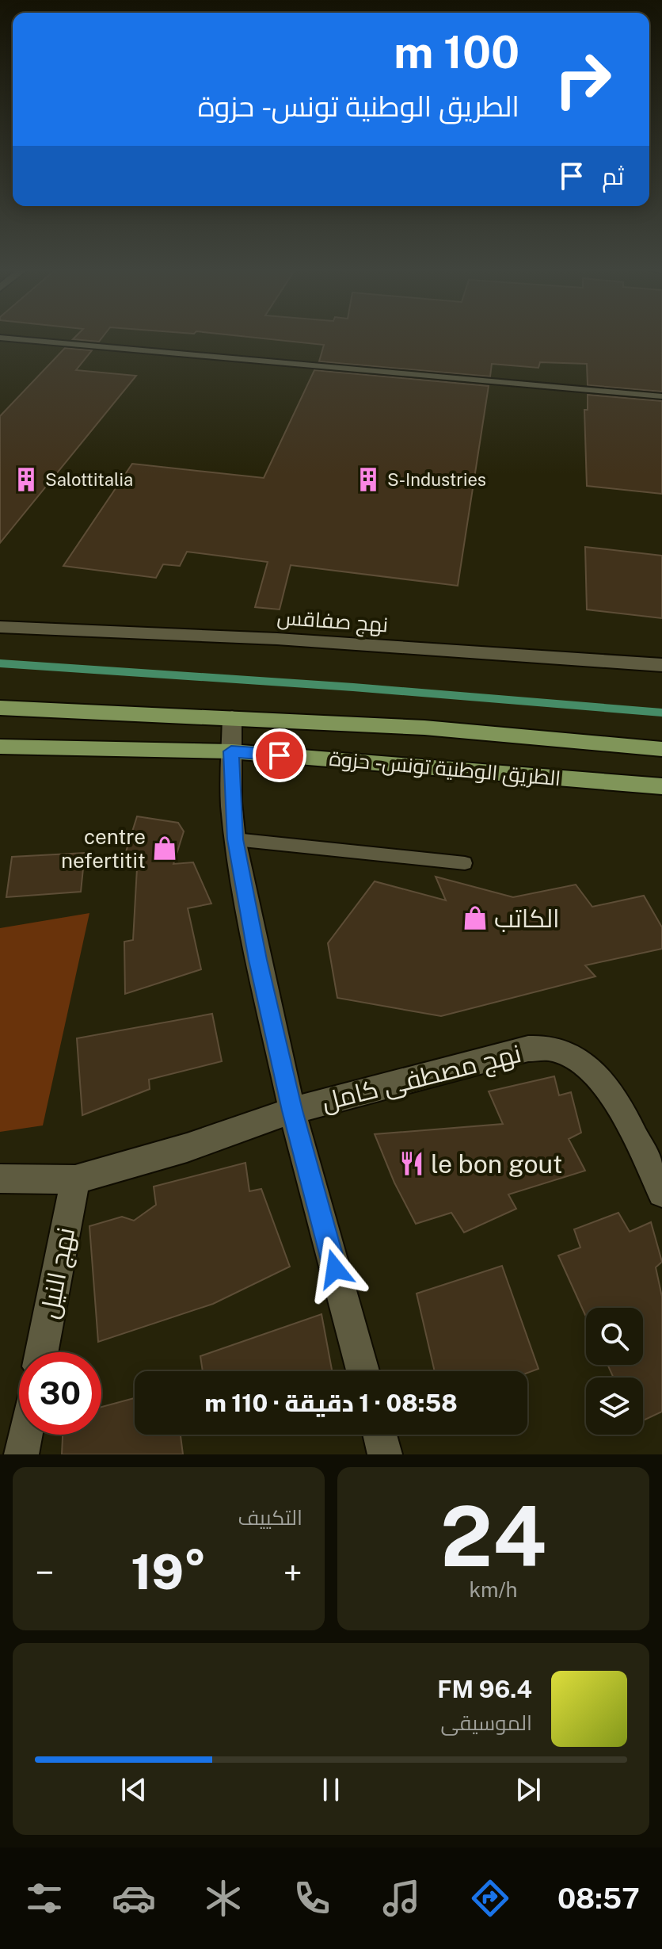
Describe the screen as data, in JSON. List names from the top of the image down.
{
  "streets": {
    "main road": ["الطريق الوطنية تونس - حزوة"],
    "street": ["نهج صفاقس", "نهج مصطفى كامل", "نهج النيل"]
  },
  "crossings": [
    ["نهج مصطفى كامل", "نهج النيل"]
  ],
  "places": {
    "building": ["Salottitalia", "S-Industries"],
    "shop": ["centre nefertitit", "الكاتب"],
    "restaurant": ["le bon gout"]
  },
  "page": {
    "turn": ["100 m", "الطريق الوطنية تونس - حزوة"],
    "then": "ثم",
    "limit": "30",
    "trip": "08:58 · 1 دقيقة · 110 m",
    "tile": [
      ["24", "km/h"],
      "التكييف"
    ],
    "heat": ["−", "19°", "+"],
    "song": ["96.4 FM", "الموسيقى"],
    "tabs": "08:57"
  }
}
